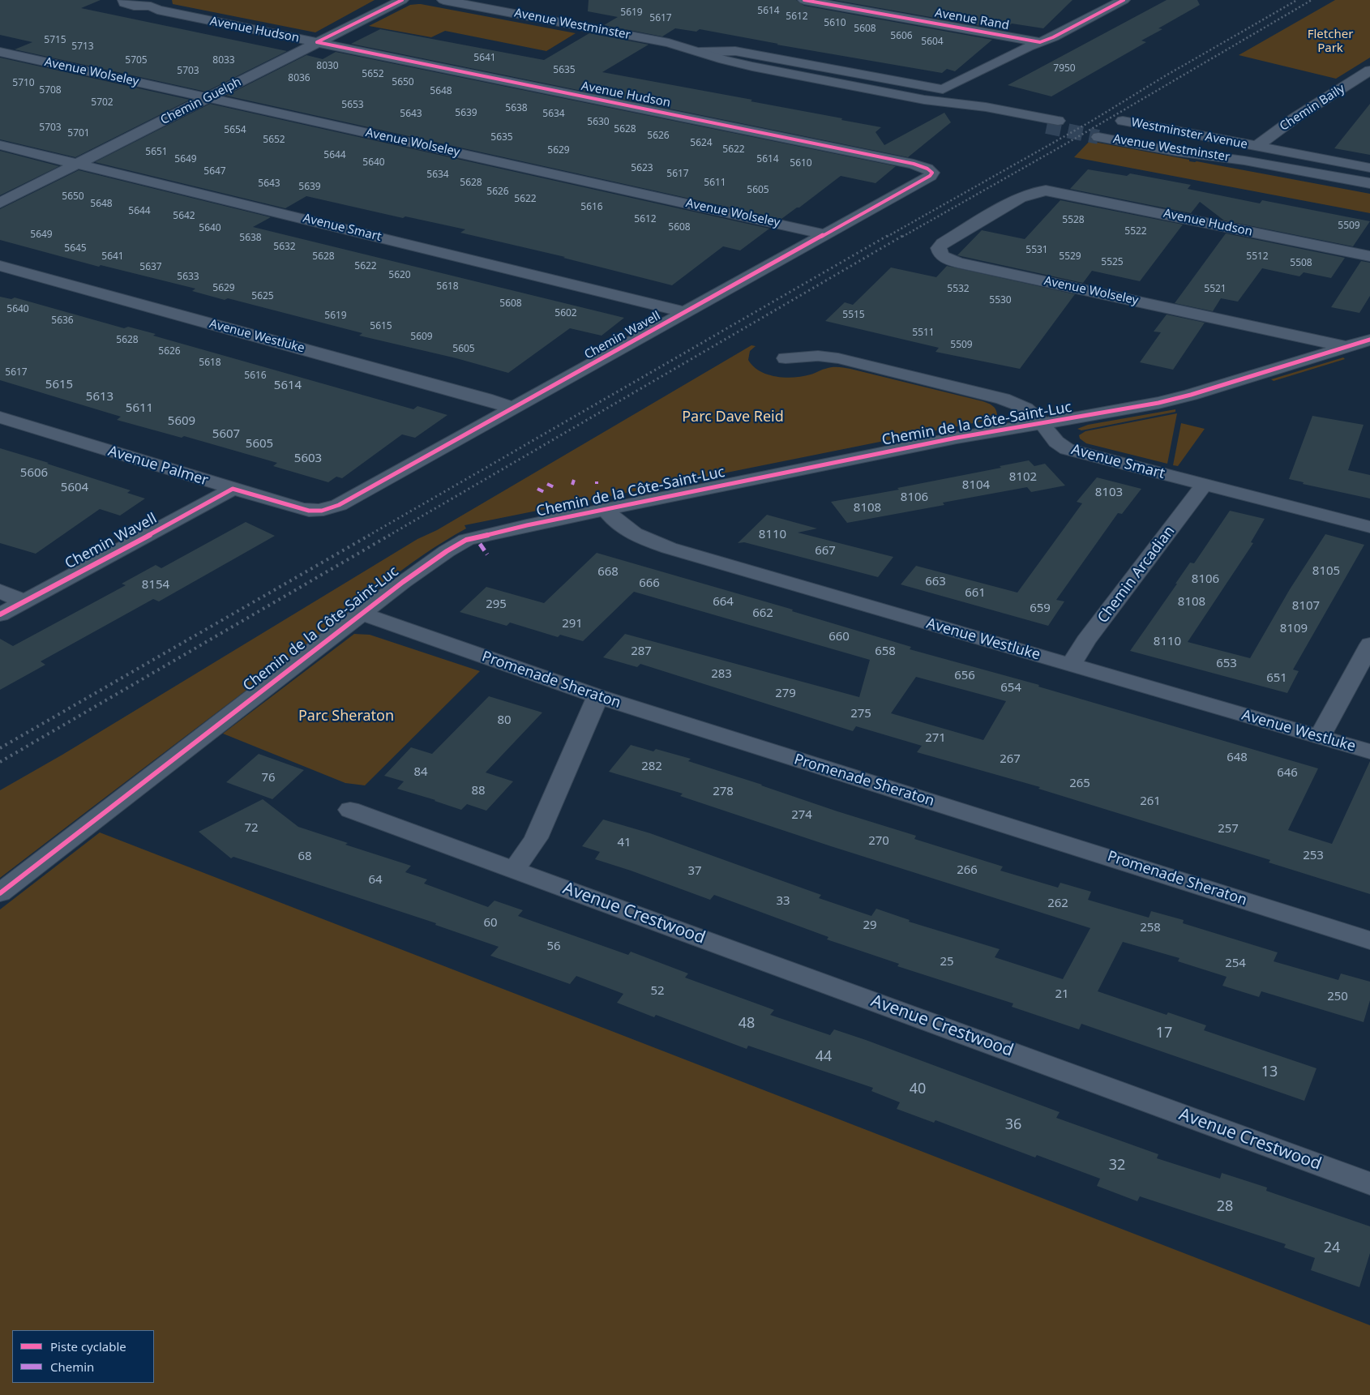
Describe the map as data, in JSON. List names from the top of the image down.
{
  "streets": {
    "street": [
      "Avenue Rand",
      "Avenue Westminster",
      "Avenue Hudson",
      "Avenue Wolseley",
      "Chemin Guelph",
      "Chemin Baily",
      "Westminster Avenue",
      "Avenue Smart",
      "Chemin Wavell",
      "Avenue Westluke",
      "Chemin de la Côte-Saint-Luc",
      "Avenue Palmer",
      "Chemin Arcadian",
      "Promenade Sheraton",
      "Avenue Crestwood"
    ]
  },
  "crossings": [
    ["Avenue Rand", "Avenue Westminster"],
    ["Avenue Hudson", "Avenue Wolseley"],
    ["Avenue Hudson", "Chemin Guelph"],
    ["Avenue Hudson", "Chemin Wavell"],
    ["Avenue Wolseley", "Chemin Guelph"],
    ["Avenue Wolseley", "Chemin Wavell"],
    ["Avenue Wolseley", "Chemin de la Côte-Saint-Luc"],
    ["Chemin Guelph", "Avenue Smart"],
    ["Chemin Baily", "Westminster Avenue"],
    ["Avenue Smart", "Chemin Wavell"],
    ["Avenue Smart", "Chemin de la Côte-Saint-Luc"],
    ["Avenue Smart", "Chemin Arcadian"],
    ["Chemin Wavell", "Avenue Westluke"],
    ["Chemin Wavell", "Avenue Palmer"],
    ["Avenue Westluke", "Chemin de la Côte-Saint-Luc"],
    ["Avenue Westluke", "Chemin Arcadian"],
    ["Chemin de la Côte-Saint-Luc", "Promenade Sheraton"]
  ],
  "parks": ["Fletcher Park", "Parc Dave Reid", "Parc Sheraton"],
  "house_numbers": [
    "5614",
    "5619",
    "5612",
    "5617",
    "5610",
    "5608",
    "5606",
    "5715",
    "5604",
    "5713",
    "5641",
    "5705",
    "8033",
    "8030",
    "7950",
    "5635",
    "5703",
    "5652",
    "8036",
    "5650",
    "5710",
    "5708",
    "5648",
    "5702",
    "5653",
    "5638",
    "5639",
    "5643",
    "5634",
    "5630",
    "5703",
    "5628",
    "5654",
    "5701",
    "5626",
    "5635",
    "5652",
    "5624",
    "5622",
    "5629",
    "5651",
    "5644",
    "5649",
    "5614",
    "5640",
    "5610",
    "5623",
    "5647",
    "5617",
    "5634",
    "5628",
    "5611",
    "5643",
    "5639",
    "5605",
    "5626",
    "5650",
    "5622",
    "5648",
    "5616",
    "5644",
    "5642",
    "5612",
    "5528",
    "5509",
    "5608",
    "5640",
    "5522",
    "5649",
    "5638",
    "5632",
    "5645",
    "5531",
    "5641",
    "5628",
    "5529",
    "5512",
    "5525",
    "5508",
    "5622",
    "5637",
    "5620",
    "5633",
    "5618",
    "5629",
    "5532",
    "5521",
    "5625",
    "5530",
    "5608",
    "5640",
    "5602",
    "5515",
    "5619",
    "5636",
    "5615",
    "5511",
    "5609",
    "5628",
    "5509",
    "5605",
    "5626",
    "5618",
    "5617",
    "5616",
    "5615",
    "5614",
    "5613",
    "5611",
    "5609",
    "5607",
    "5605",
    "5603",
    "5606",
    "8102",
    "8104",
    "5604",
    "8103",
    "8106",
    "8108",
    "8110",
    "667",
    "8105",
    "668",
    "8106",
    "663",
    "666",
    "8154",
    "661",
    "664",
    "8108",
    "295",
    "8107",
    "659",
    "662",
    "291",
    "8109",
    "660",
    "8110",
    "287",
    "658",
    "653",
    "283",
    "656",
    "651",
    "654",
    "279",
    "275",
    "80",
    "271",
    "648",
    "267",
    "282",
    "84",
    "646",
    "76",
    "265",
    "88",
    "278",
    "261",
    "274",
    "72",
    "257",
    "270",
    "41",
    "253",
    "68",
    "266",
    "37",
    "64",
    "33",
    "262",
    "60",
    "29",
    "258",
    "56",
    "25",
    "254",
    "52",
    "21",
    "250",
    "48",
    "17",
    "44",
    "13",
    "40",
    "36",
    "32",
    "28",
    "24"
  ],
  "legend": ["Piste cyclable", "Chemin"]
}
